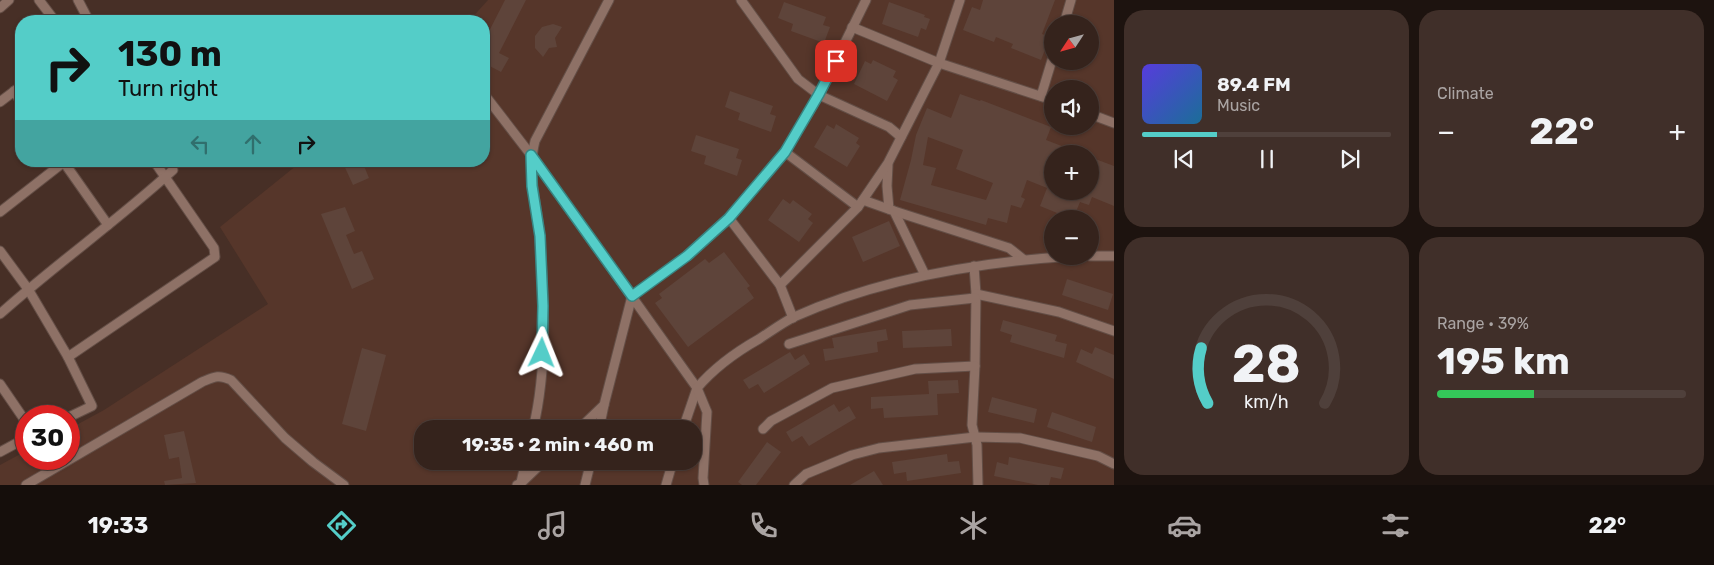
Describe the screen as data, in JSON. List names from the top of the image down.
{
  "north": "bottom left",
  "page": {
    "tile": [
      "Climate",
      ["Range · 39%", "195 km"]
    ],
    "map_buttons": ["+", "−"],
    "turn": ["130 m", "Turn right"],
    "song": ["89.4 FM", "Music"],
    "heat": ["−", "22°", "+"],
    "limit": "30",
    "trip": "19:35 · 2 min · 460 m",
    "tabs": ["19:33", "22°"],
    "gauge": ["28", "km/h"]
  }
}
